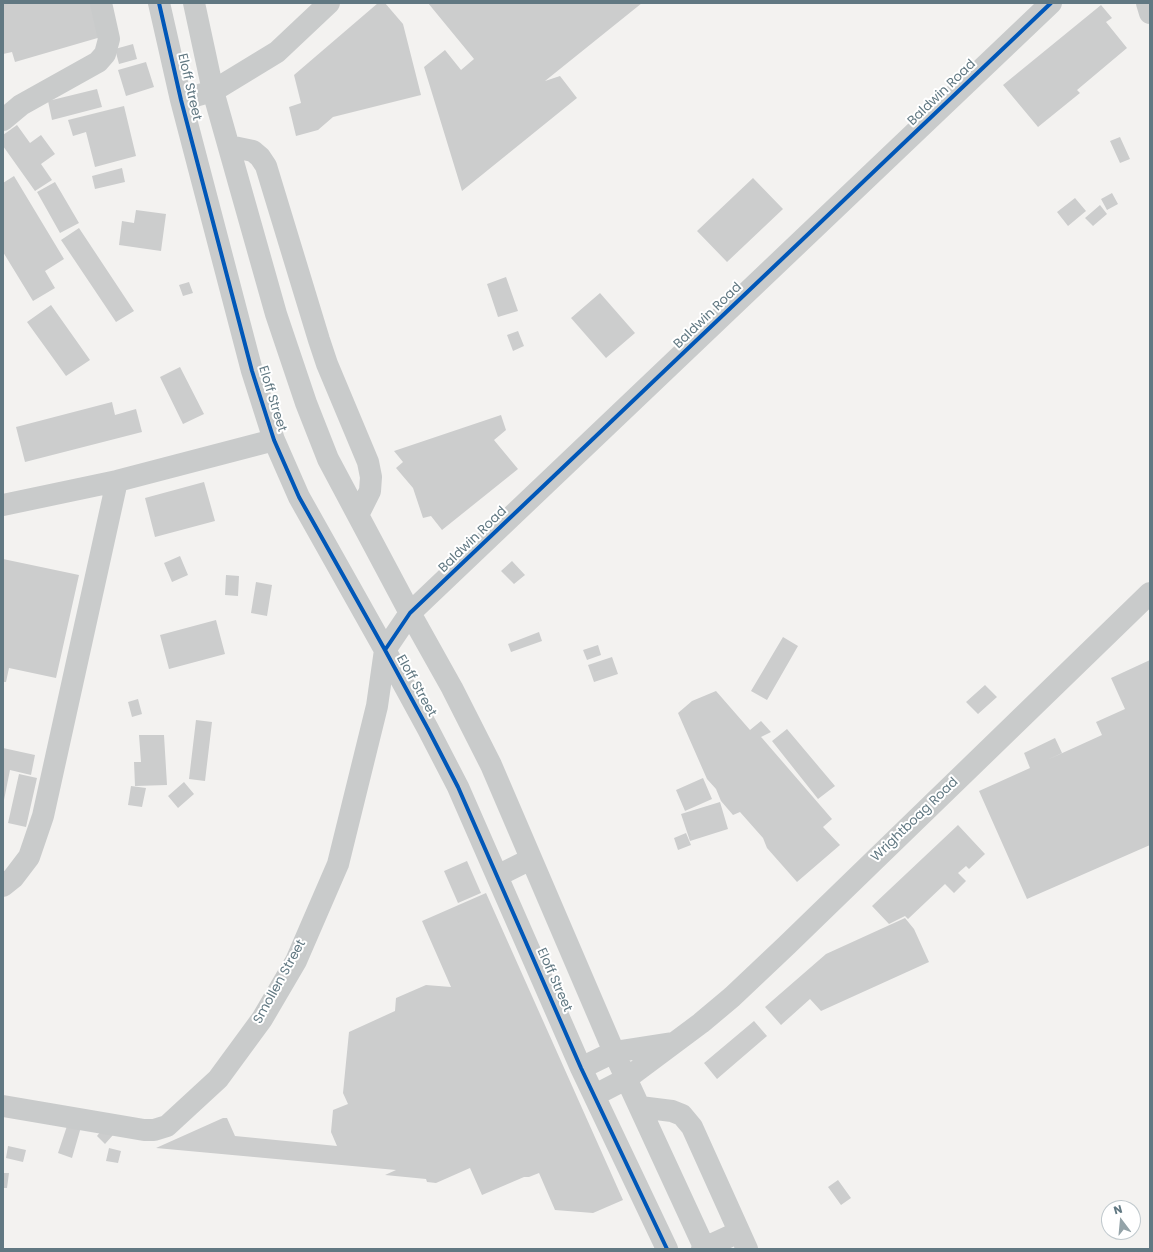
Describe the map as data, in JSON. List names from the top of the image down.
{
  "streets": {
    "street": [
      "Eloff Street",
      "Baldwin Road",
      "Wrightboag Road",
      "Smollen Street"
    ]
  },
  "crossings": [
    ["Eloff Street", "Baldwin Road"],
    ["Eloff Street", "Wrightboag Road"],
    ["Eloff Street", "Smollen Street"],
    ["Baldwin Road", "Smollen Street"]
  ],
  "north": "top"
}
